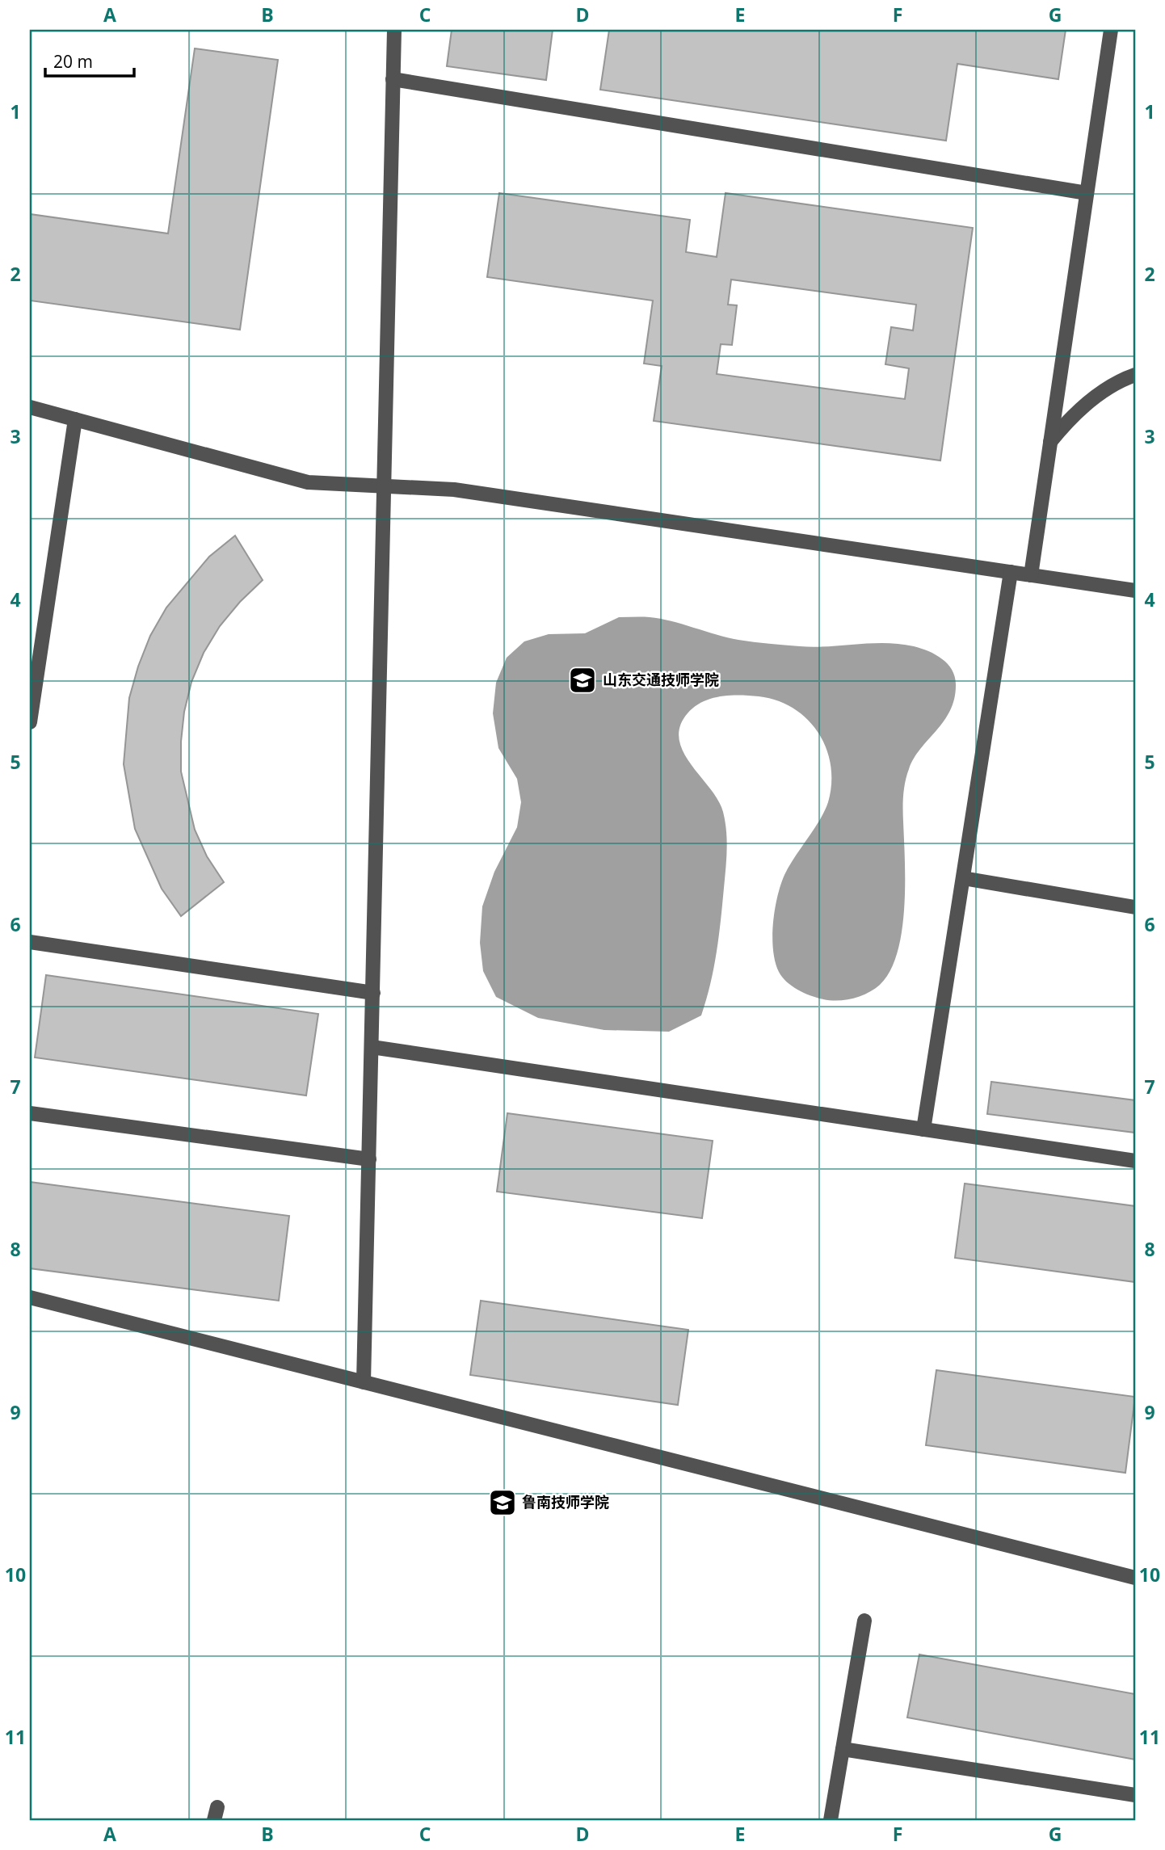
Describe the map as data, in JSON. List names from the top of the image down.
{
  "places": {
    "school or university": ["山东交通技师学院", "鲁南技师学院"]
  },
  "scale_bar": "20 m",
  "grid": {
    "columns": [
      "A",
      "B",
      "C",
      "D",
      "E",
      "F",
      "G"
    ],
    "rows": [
      "1",
      "2",
      "3",
      "4",
      "5",
      "6",
      "7",
      "8",
      "9",
      "10",
      "11"
    ]
  }
}
